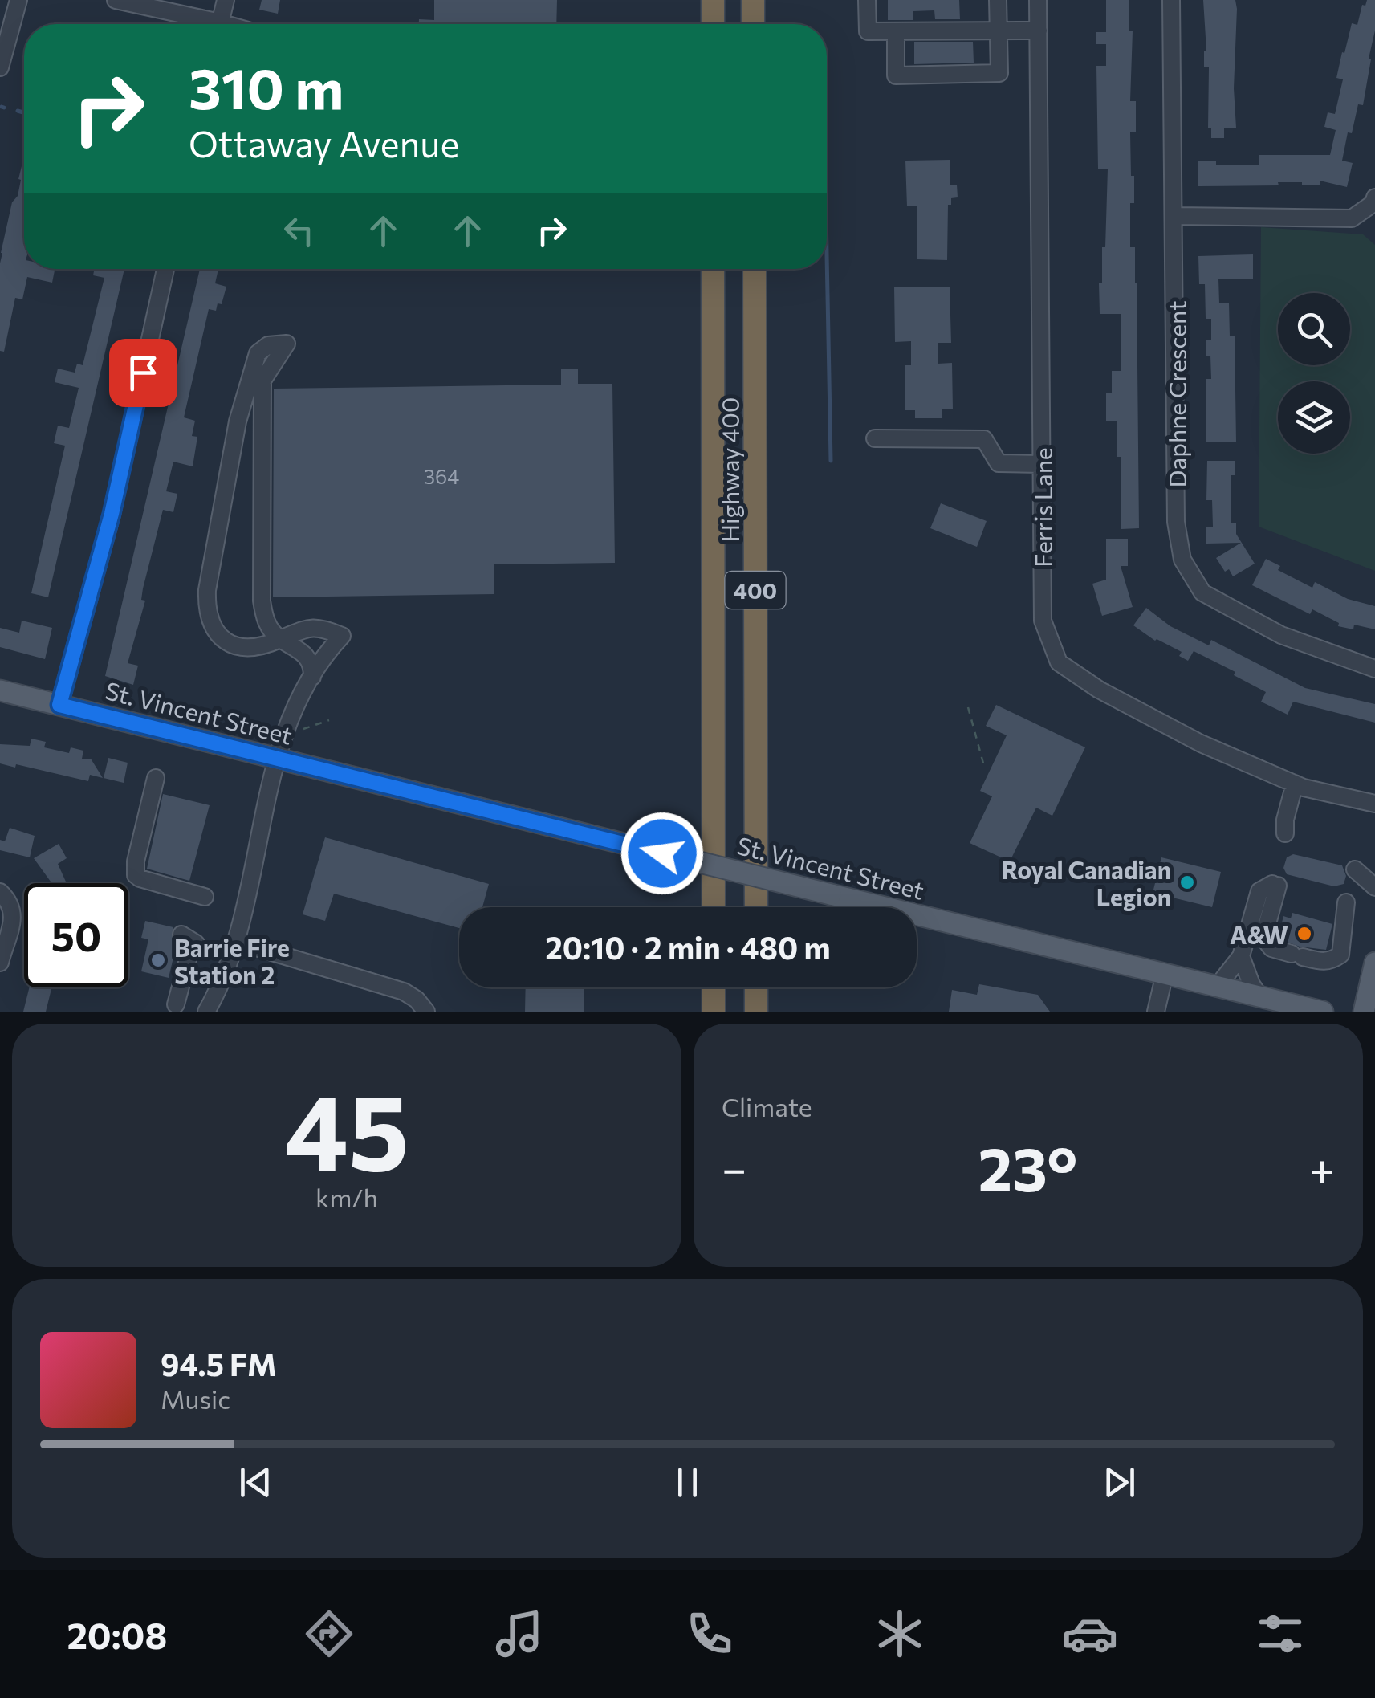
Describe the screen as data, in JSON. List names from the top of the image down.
{
  "streets": {
    "highway": ["Highway 400", "400"],
    "main road": ["St. Vincent Street"],
    "street": ["Daphne Crescent", "Ferris Lane"]
  },
  "places": ["Royal Canadian Legion", "A&W", "Barrie Fire Station 2"],
  "house_numbers": ["364"],
  "page": {
    "turn": ["310 m", "Ottaway Avenue"],
    "limit": "50",
    "trip": "20:10 · 2 min · 480 m",
    "tile": [
      ["45", "km/h"],
      "Climate"
    ],
    "heat": ["−", "23°", "+"],
    "song": ["94.5 FM", "Music"],
    "tabs": "20:08"
  }
}
